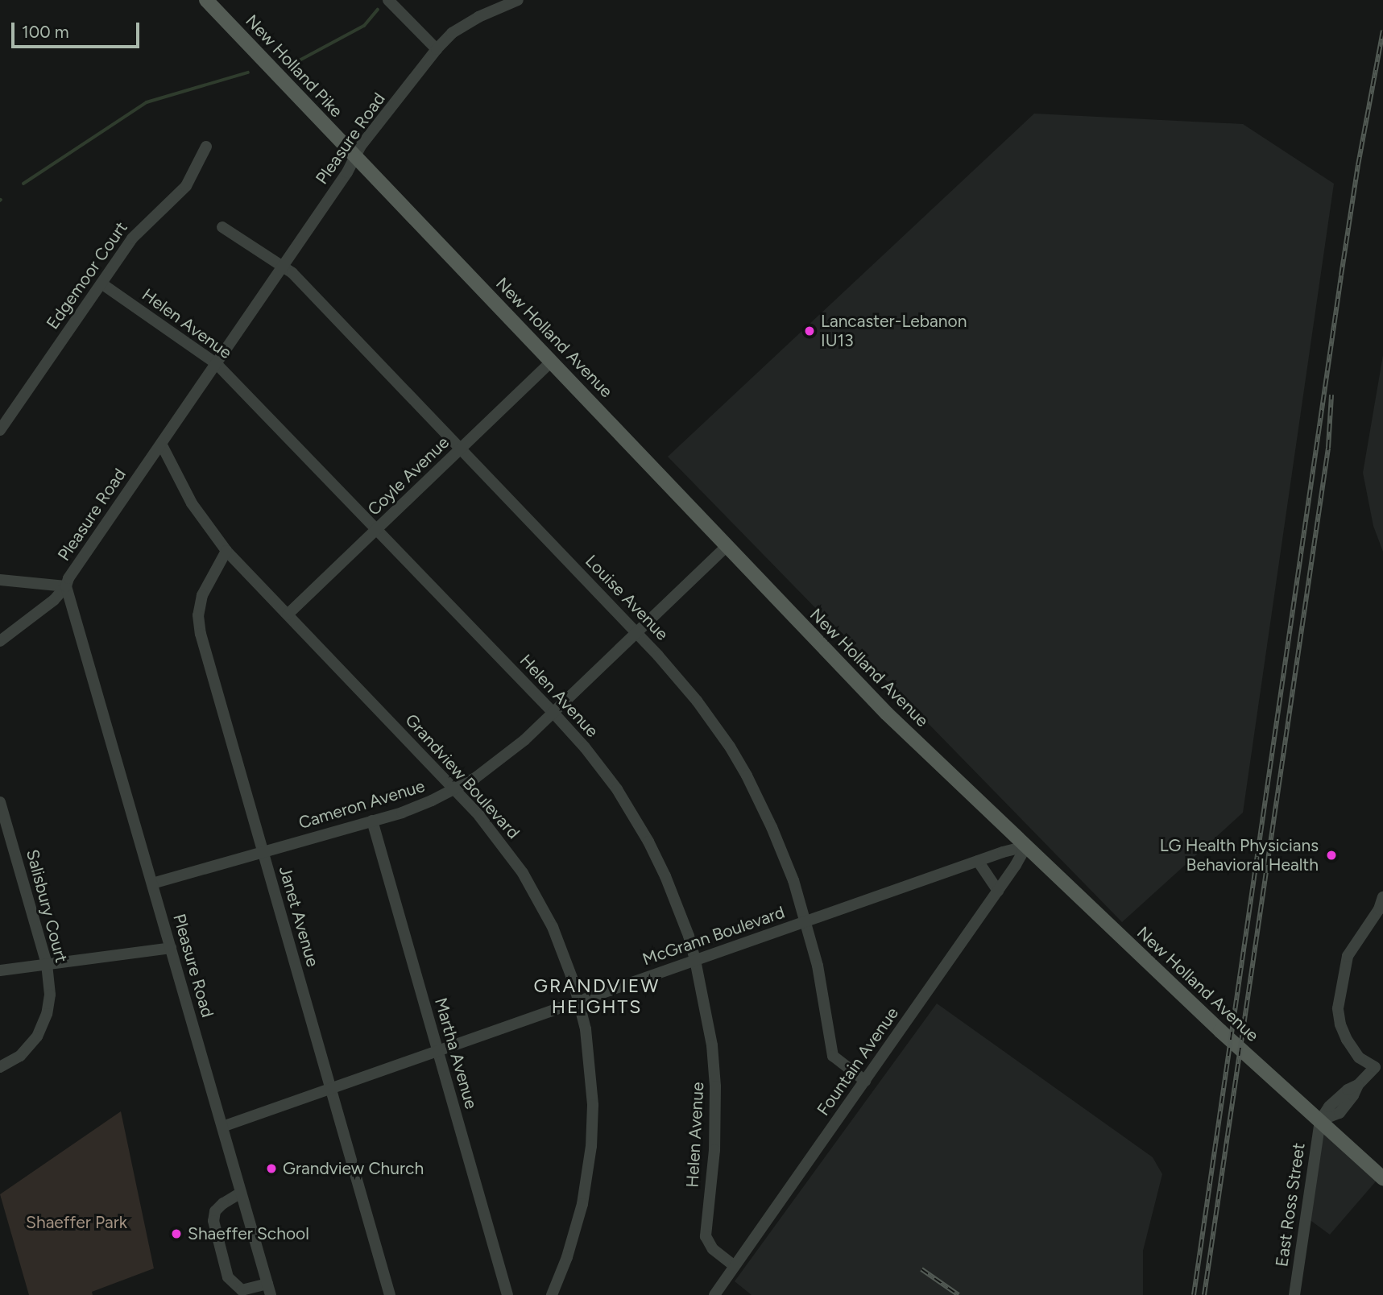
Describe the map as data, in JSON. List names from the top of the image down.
{
  "streets": {
    "main road": ["New Holland Pike", "New Holland Avenue"],
    "street": [
      "Pleasure Road",
      "Edgemoor Court",
      "Helen Avenue",
      "Coyle Avenue",
      "Louise Avenue",
      "Grandview Boulevard",
      "Cameron Avenue",
      "Salisbury Court",
      "Janet Avenue",
      "McGrann Boulevard",
      "Martha Avenue",
      "Fountain Avenue",
      "East Ross Street"
    ]
  },
  "crossings": [
    ["New Holland Pike", "Pleasure Road"],
    ["New Holland Pike", "New Holland Avenue"],
    ["Pleasure Road", "Helen Avenue"],
    ["Pleasure Road", "New Holland Avenue"],
    ["Pleasure Road", "Louise Avenue"],
    ["Pleasure Road", "Grandview Boulevard"],
    ["Pleasure Road", "Cameron Avenue"],
    ["Pleasure Road", "McGrann Boulevard"],
    ["Edgemoor Court", "Helen Avenue"],
    ["Helen Avenue", "Coyle Avenue"],
    ["Helen Avenue", "Cameron Avenue"],
    ["Helen Avenue", "McGrann Boulevard"],
    ["Helen Avenue", "Fountain Avenue"],
    ["New Holland Avenue", "Coyle Avenue"],
    ["New Holland Avenue", "Cameron Avenue"],
    ["New Holland Avenue", "McGrann Boulevard"],
    ["New Holland Avenue", "Fountain Avenue"],
    ["New Holland Avenue", "East Ross Street"],
    ["Coyle Avenue", "Louise Avenue"],
    ["Coyle Avenue", "Grandview Boulevard"],
    ["Louise Avenue", "Cameron Avenue"],
    ["Louise Avenue", "McGrann Boulevard"],
    ["Louise Avenue", "Fountain Avenue"],
    ["Grandview Boulevard", "Cameron Avenue"],
    ["Grandview Boulevard", "Janet Avenue"],
    ["Grandview Boulevard", "McGrann Boulevard"],
    ["Cameron Avenue", "Janet Avenue"],
    ["Cameron Avenue", "Martha Avenue"],
    ["Janet Avenue", "McGrann Boulevard"],
    ["McGrann Boulevard", "Martha Avenue"],
    ["McGrann Boulevard", "Fountain Avenue"]
  ],
  "districts": ["GRANDVIEW HEIGHTS"],
  "parks": ["Shaeffer Park"],
  "places": [
    "Lancaster-Lebanon IU13",
    "LG Health Physicians Behavioral Health",
    "Grandview Church",
    "Shaeffer School"
  ],
  "scale_bar": "100 m"
}
